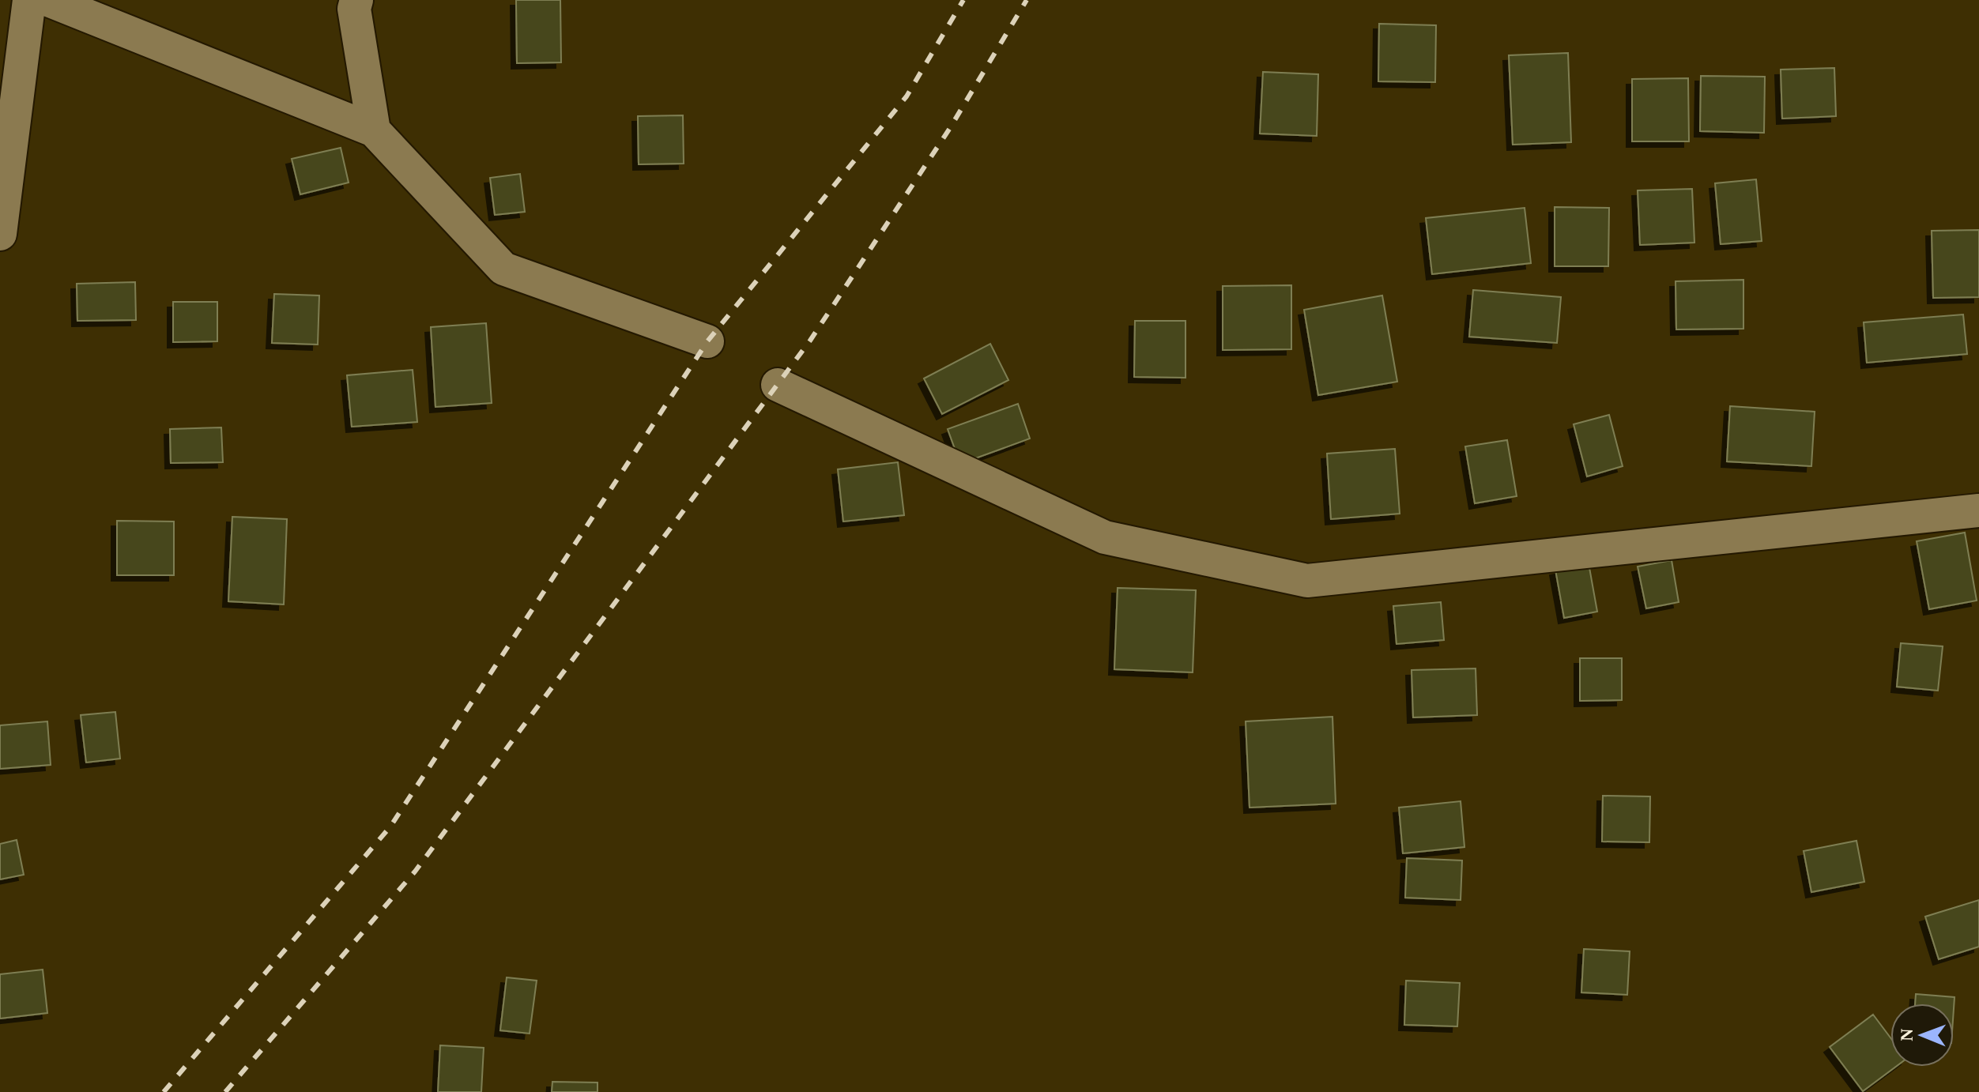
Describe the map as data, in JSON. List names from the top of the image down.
{
  "north": "left"
}
